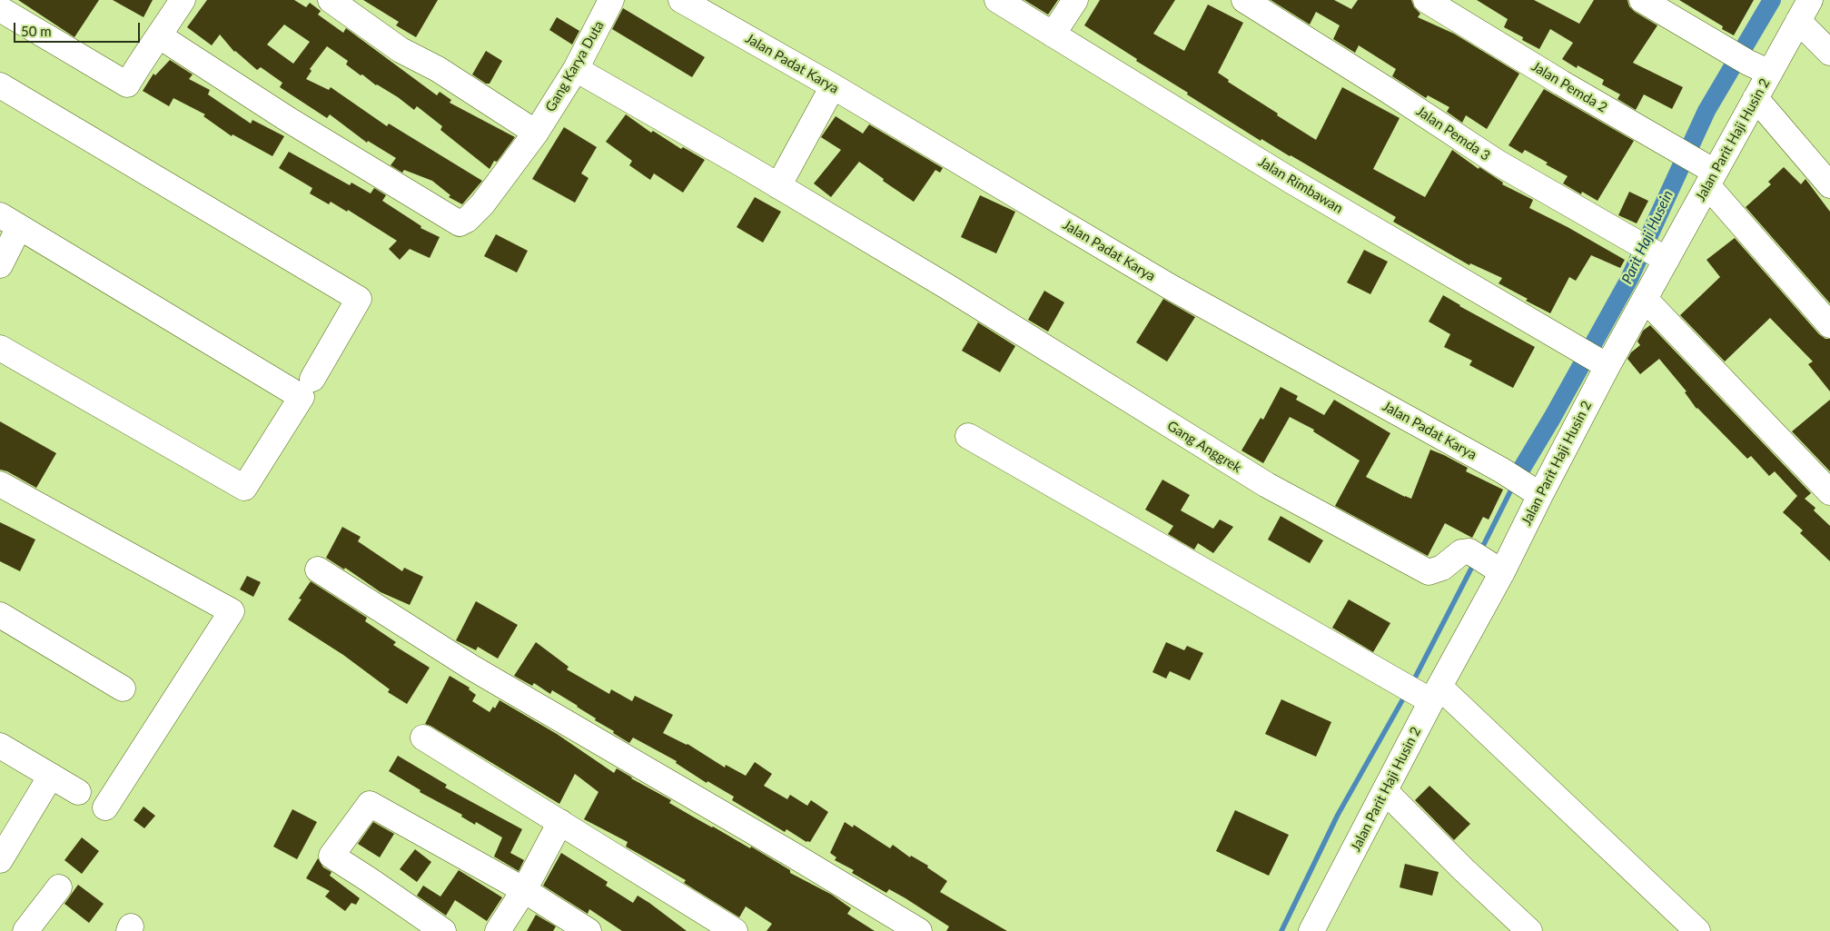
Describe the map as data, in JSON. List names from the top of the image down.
{
  "streets": {
    "street": [
      "Jalan Padat Karya",
      "Gang Karya Duta",
      "Jalan Pemda 2",
      "Jalan Pemda 3",
      "Jalan Parit Haji Husin 2",
      "Jalan Rimbawan",
      "Gang Anggrek"
    ]
  },
  "crossings": [
    ["Jalan Padat Karya", "Jalan Parit Haji Husin 2"],
    ["Jalan Pemda 2", "Jalan Parit Haji Husin 2"],
    ["Jalan Pemda 3", "Jalan Parit Haji Husin 2"],
    ["Jalan Parit Haji Husin 2", "Jalan Rimbawan"],
    ["Jalan Parit Haji Husin 2", "Gang Anggrek"]
  ],
  "water": ["Parit Haji Husein"],
  "scale_bar": "50 m"
}
